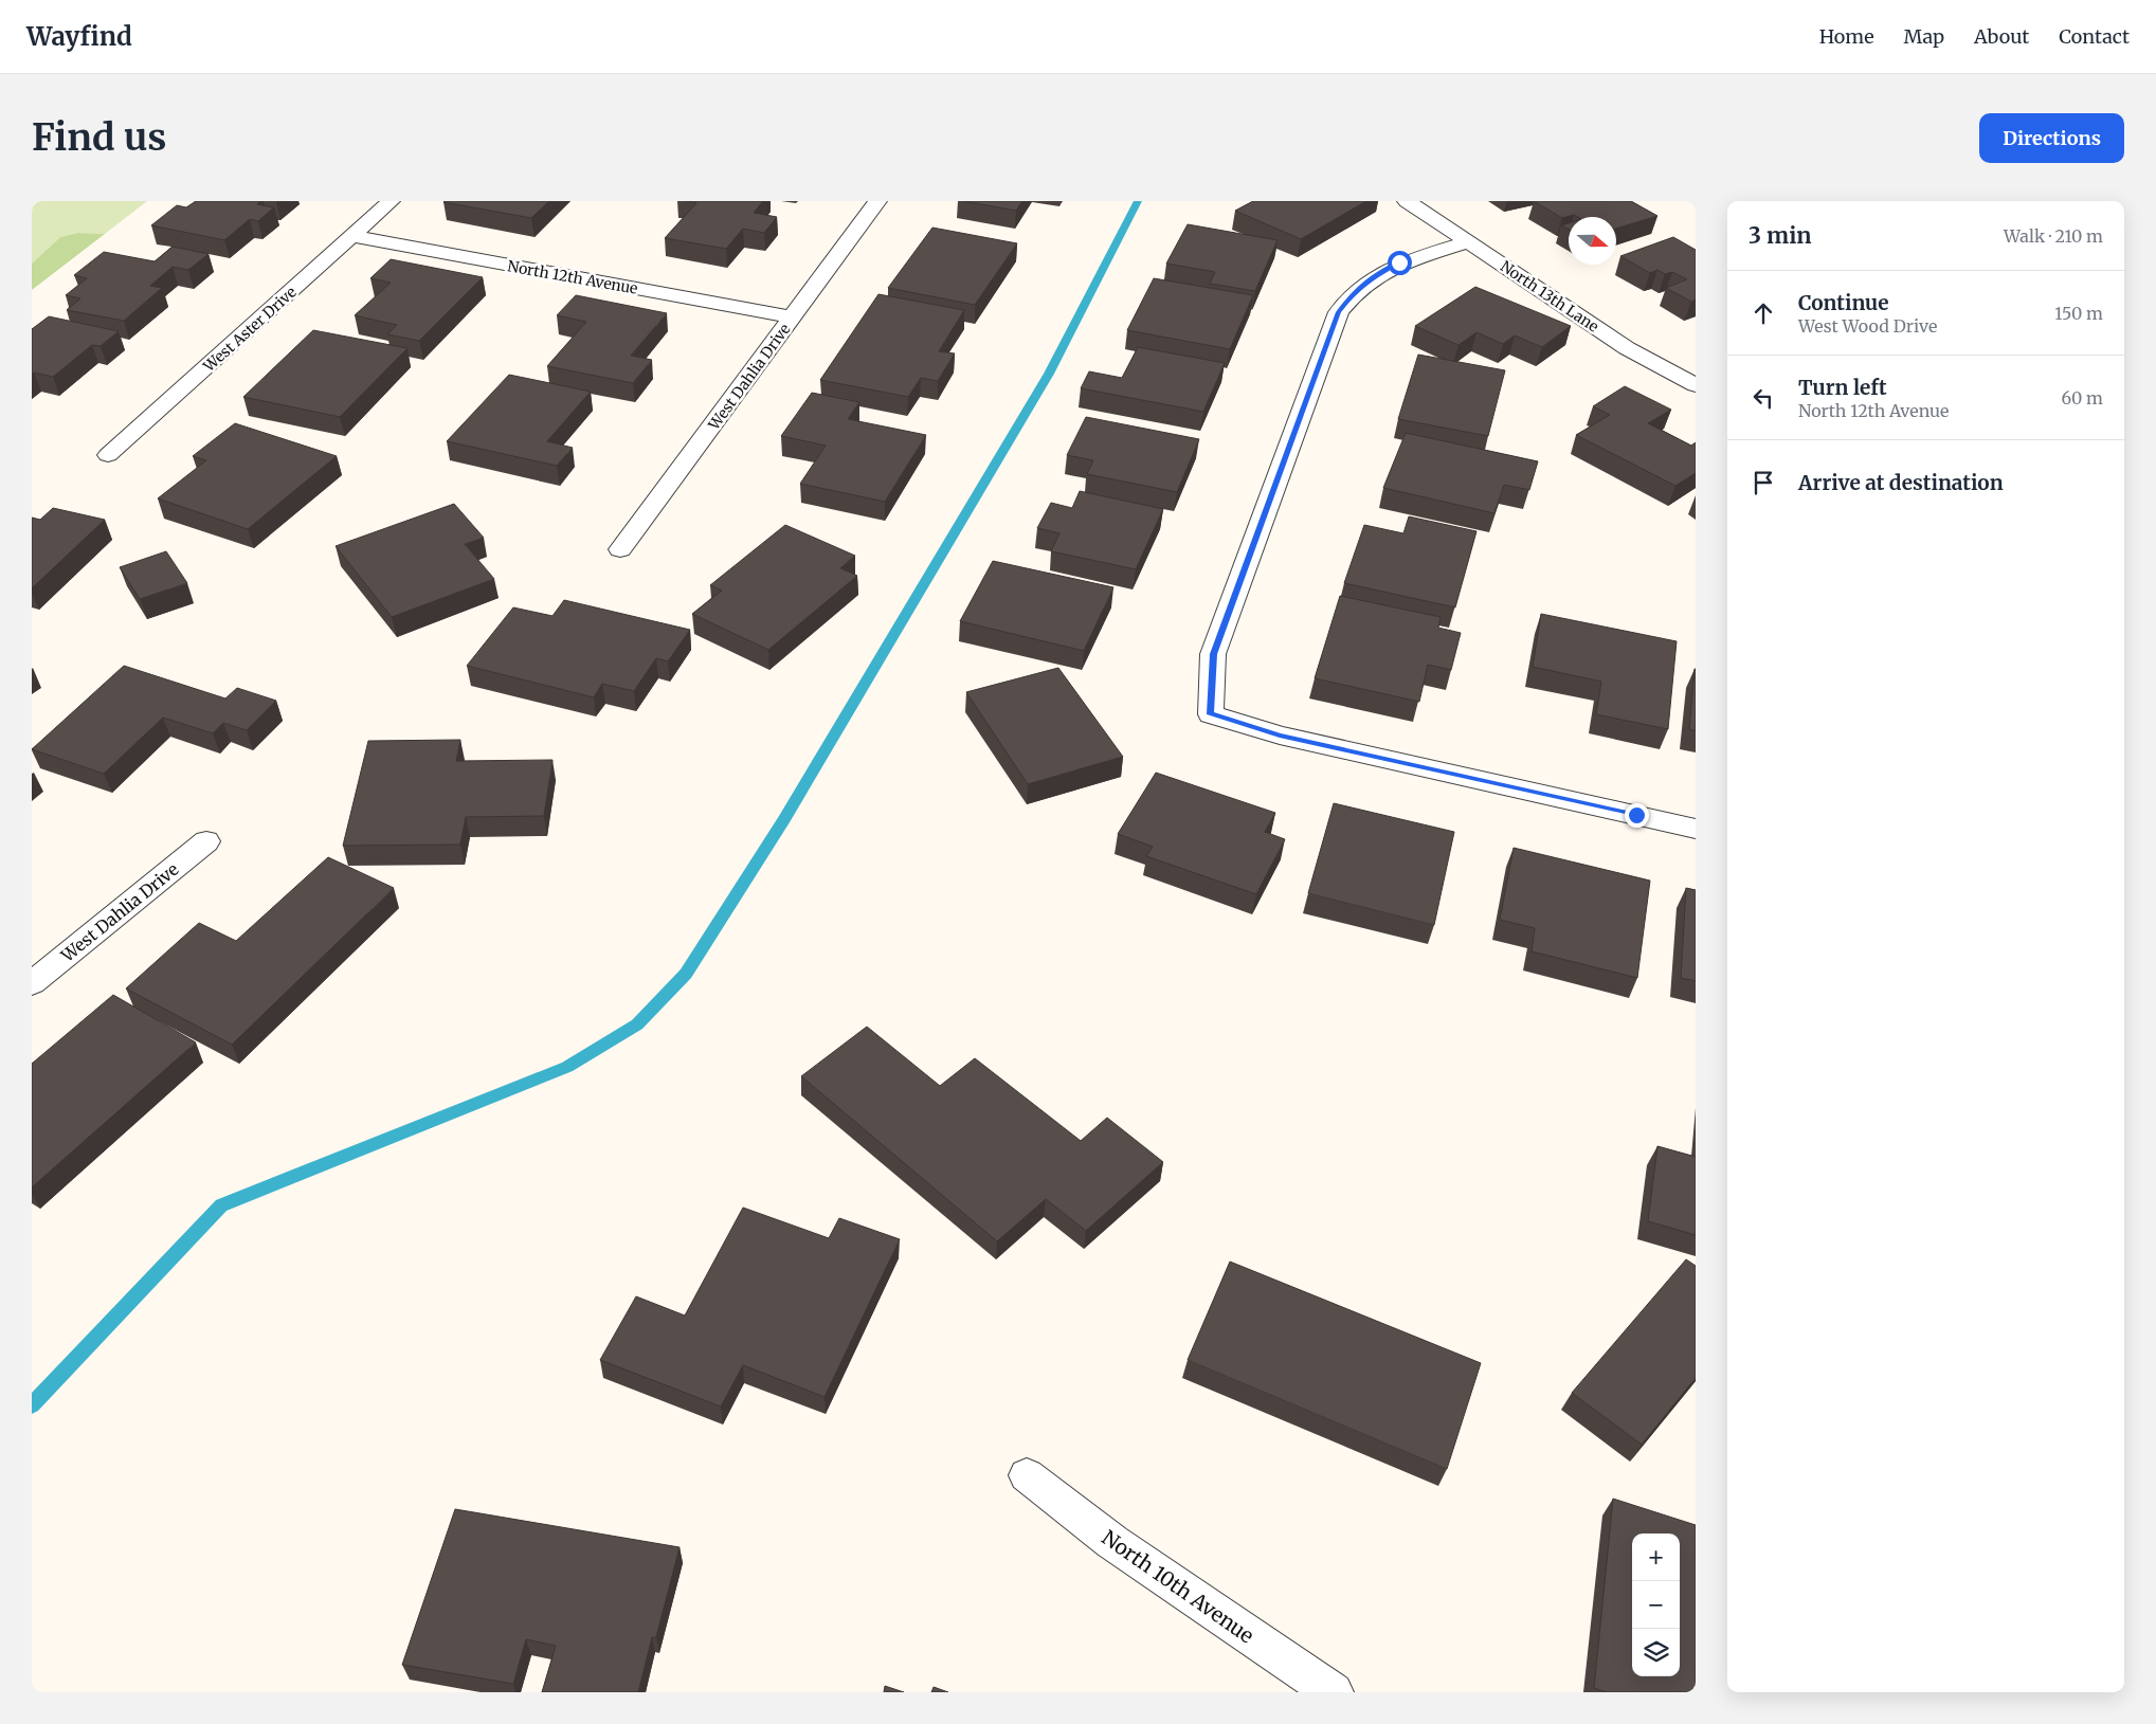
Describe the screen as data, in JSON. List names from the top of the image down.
{
  "streets": {
    "street": [
      "North 12th Avenue",
      "North 13th Lane",
      "West Aster Drive",
      "West Dahlia Drive",
      "North 10th Avenue"
    ]
  },
  "crossings": [
    ["North 12th Avenue", "West Aster Drive"],
    ["North 12th Avenue", "West Dahlia Drive"]
  ],
  "north": "right",
  "page": {
    "header": "Wayfind",
    "nav": [
      "Home",
      "Map",
      "About",
      "Contact"
    ],
    "buttons": "Directions",
    "title": "Find us",
    "heading": ["3 min", "Walk · 210 m"],
    "list": [
      ["Continue", "West Wood Drive", "150 m"],
      ["Turn left", "North 12th Avenue", "60 m"],
      "Arrive at destination"
    ],
    "map_buttons": ["+", "−"]
  }
}
